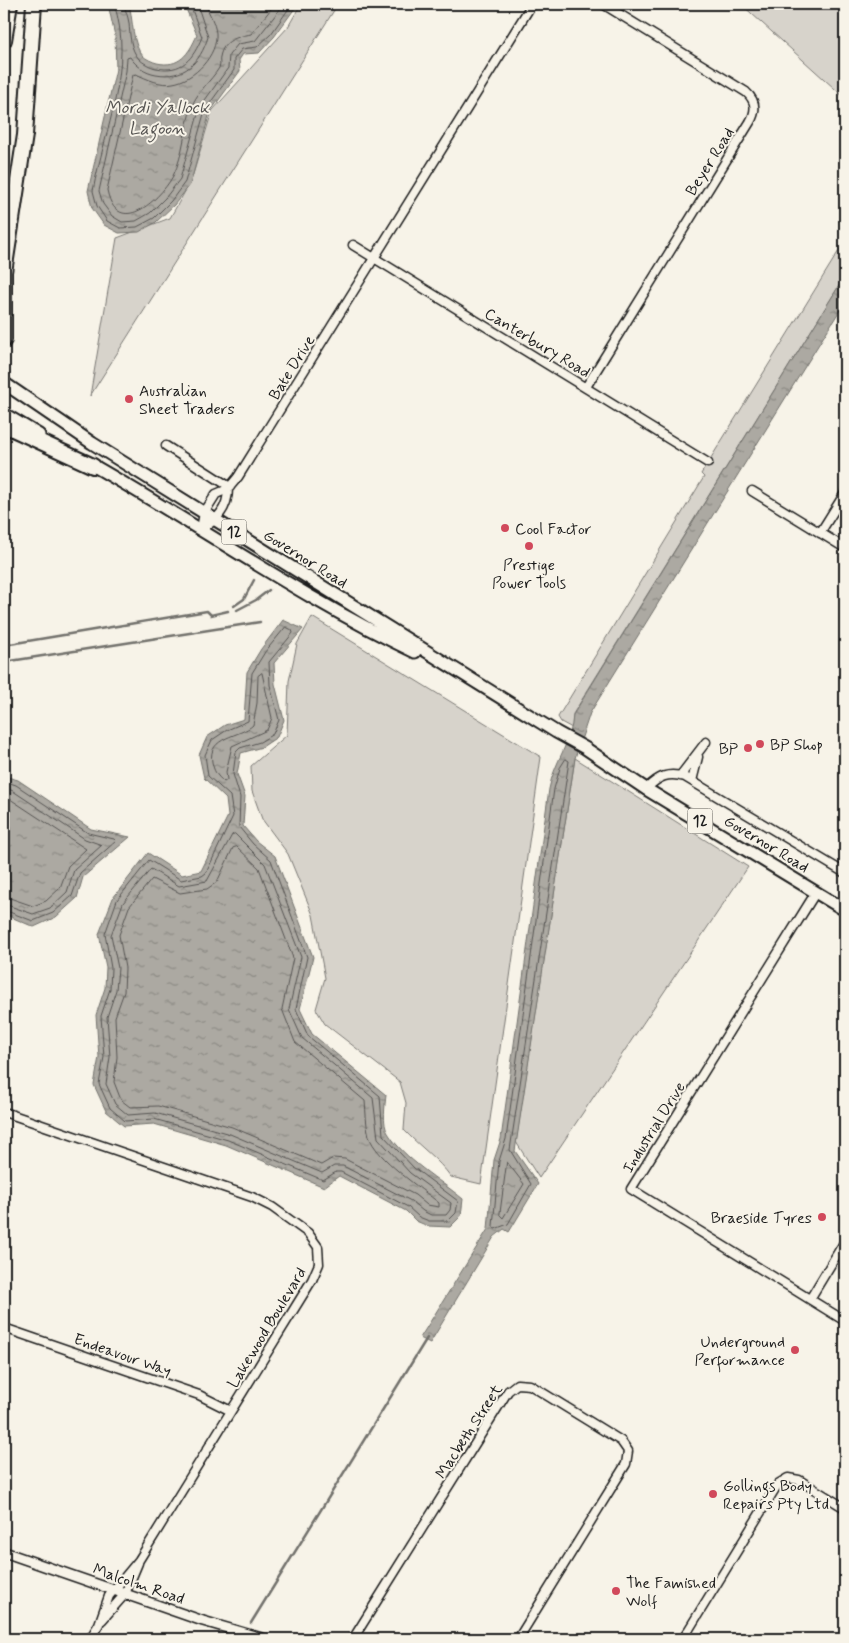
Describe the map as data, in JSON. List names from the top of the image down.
{
  "streets": {
    "main road": ["12", "Governor Road"],
    "street": [
      "Beyer Road",
      "Canterbury Road",
      "Bate Drive",
      "Industrial Drive",
      "Lakewood Boulevard",
      "Endeavour Way",
      "Macbeth Street",
      "Malcolm Road"
    ]
  },
  "crossings": [
    ["Beyer Road", "Canterbury Road"],
    ["Canterbury Road", "Bate Drive"],
    ["Bate Drive", "Governor Road"],
    ["Governor Road", "Industrial Drive"],
    ["Lakewood Boulevard", "Endeavour Way"],
    ["Lakewood Boulevard", "Malcolm Road"]
  ],
  "water": ["Mordi Yallock Lagoon"],
  "places": [
    "Australian Sheet Traders",
    "Cool Factor",
    "Prestige Power Tools",
    "BP Shop",
    "BP",
    "Braeside Tyres",
    "Underground Performance",
    "Gollings Body Repairs Pty Ltd",
    "The Famished Wolf"
  ]
}
